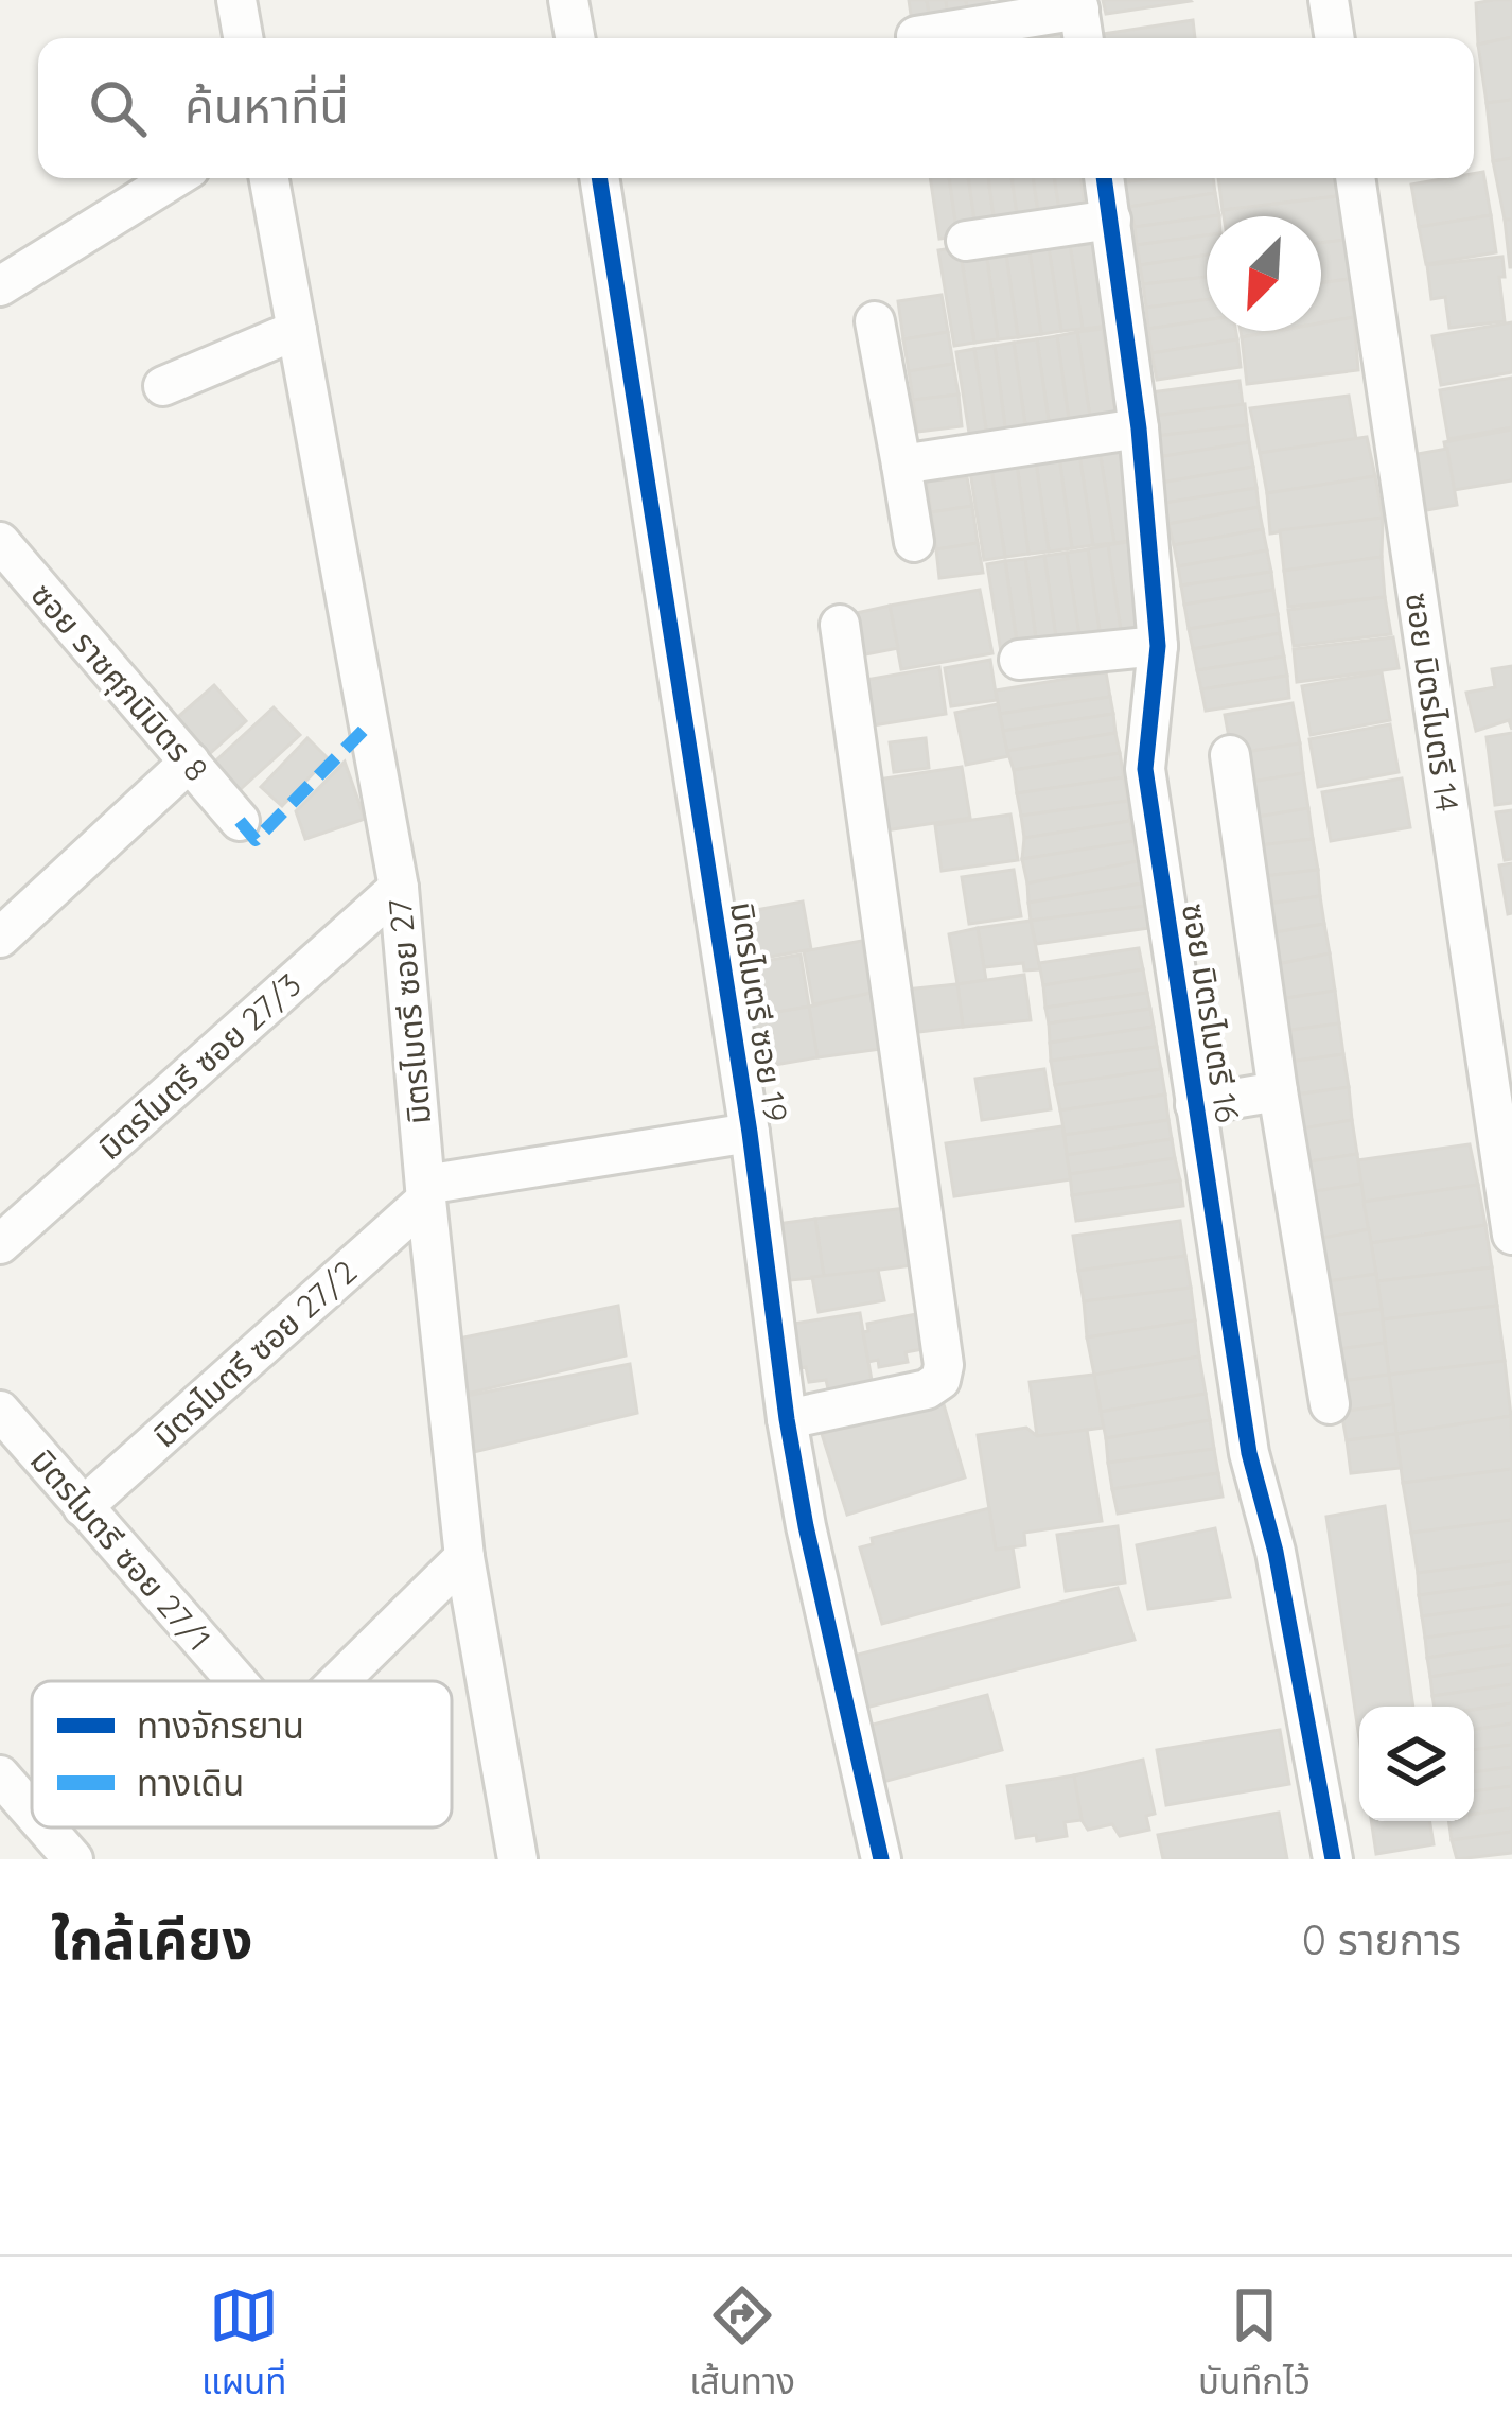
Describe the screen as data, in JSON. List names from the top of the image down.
{
  "streets": {
    "street": [
      "ซอย ราชศุภนิมิตร 8",
      "ซอย มิตรไมตรี 14",
      "มิตรไมตรี ซอย 27",
      "มิตรไมตรี ซอย 19",
      "ซอย มิตรไมตรี 16",
      "มิตรไมตรี ซอย 27/3",
      "มิตรไมตรี ซอย 27/2",
      "มิตรไมตรี ซอย 27/1"
    ]
  },
  "crossings": [
    ["มิตรไมตรี ซอย 27", "มิตรไมตรี ซอย 27/3"],
    ["มิตรไมตรี ซอย 27", "มิตรไมตรี ซอย 27/2"],
    ["มิตรไมตรี ซอย 27", "มิตรไมตรี ซอย 27/1"],
    ["มิตรไมตรี ซอย 27/2", "มิตรไมตรี ซอย 27/1"]
  ],
  "legend": ["ทางจักรยาน", "ทางเดิน"],
  "north": "bottom left",
  "page": {
    "search": "ค้นหาที่นี่",
    "heading": ["ใกล้เคียง", "0 รายการ"],
    "nav": ["แผนที่", "เส้นทาง", "บันทึกไว้"]
  }
}
